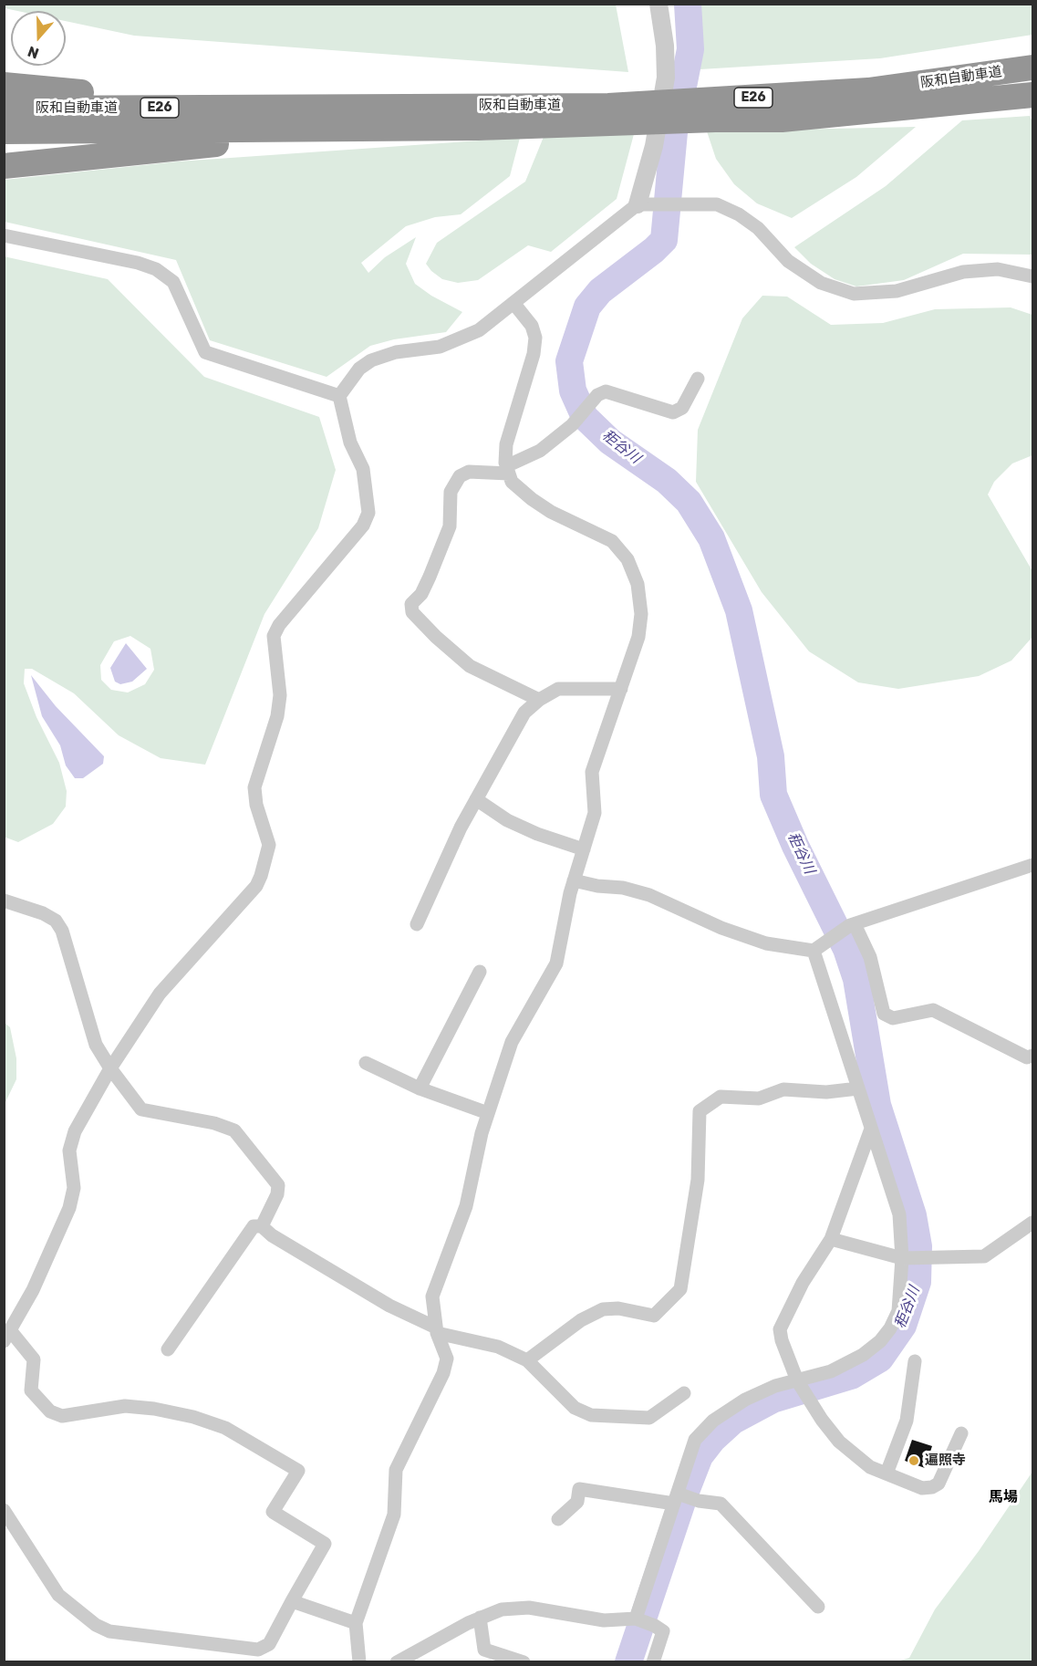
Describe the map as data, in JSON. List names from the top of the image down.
{
  "streets": {
    "highway": ["阪和自動車道", "E26"]
  },
  "districts": ["馬場"],
  "water": ["秬谷川"],
  "places": ["遍照寺"],
  "north": "bottom"
}
